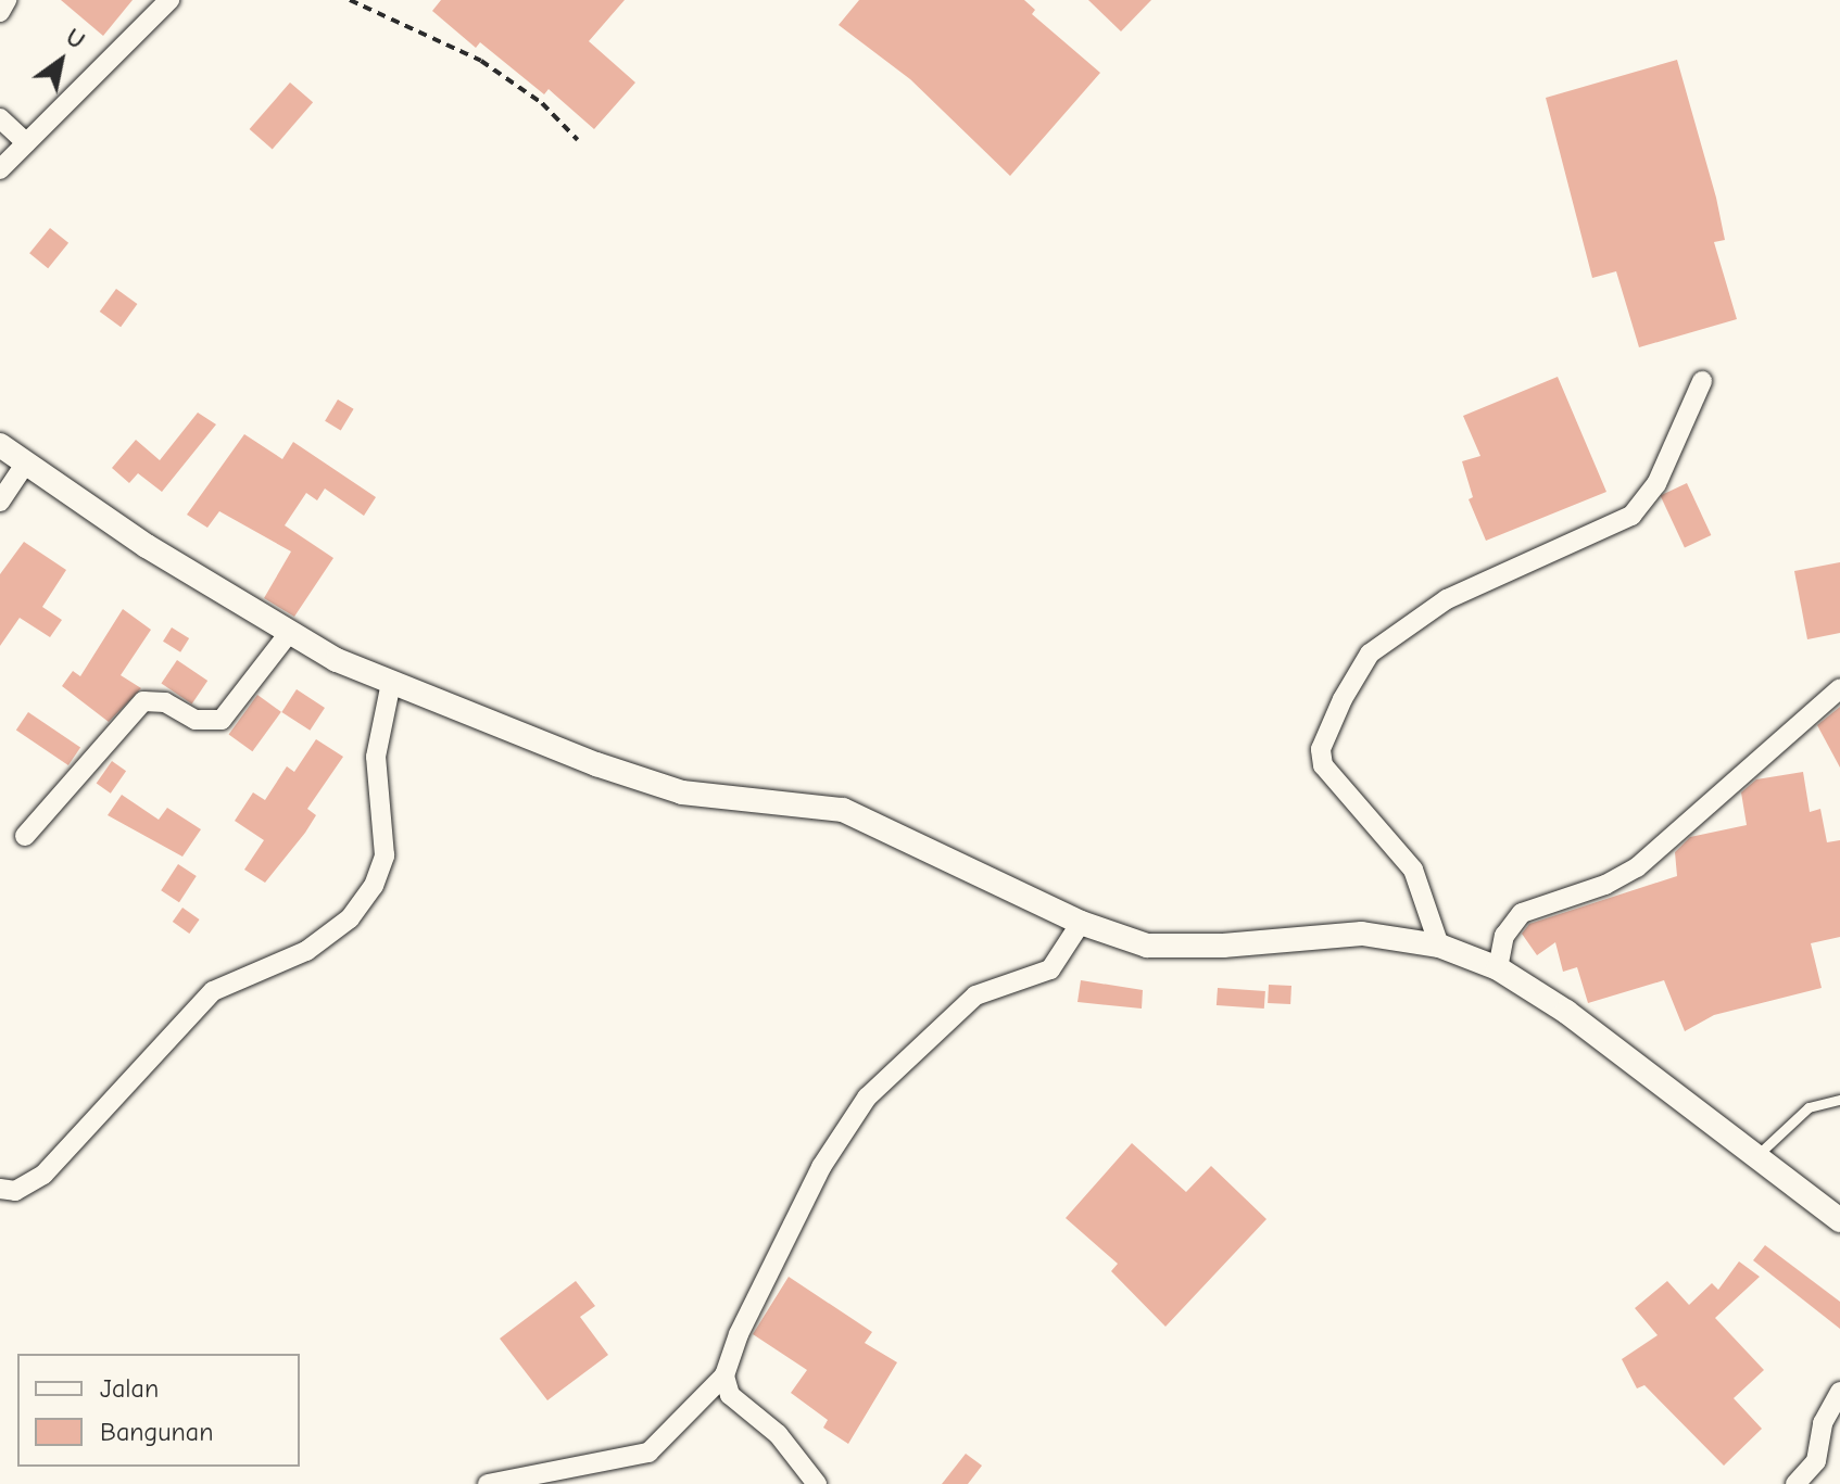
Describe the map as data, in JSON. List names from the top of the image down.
{
  "legend": ["Jalan", "Bangunan"],
  "north": "top right"
}
